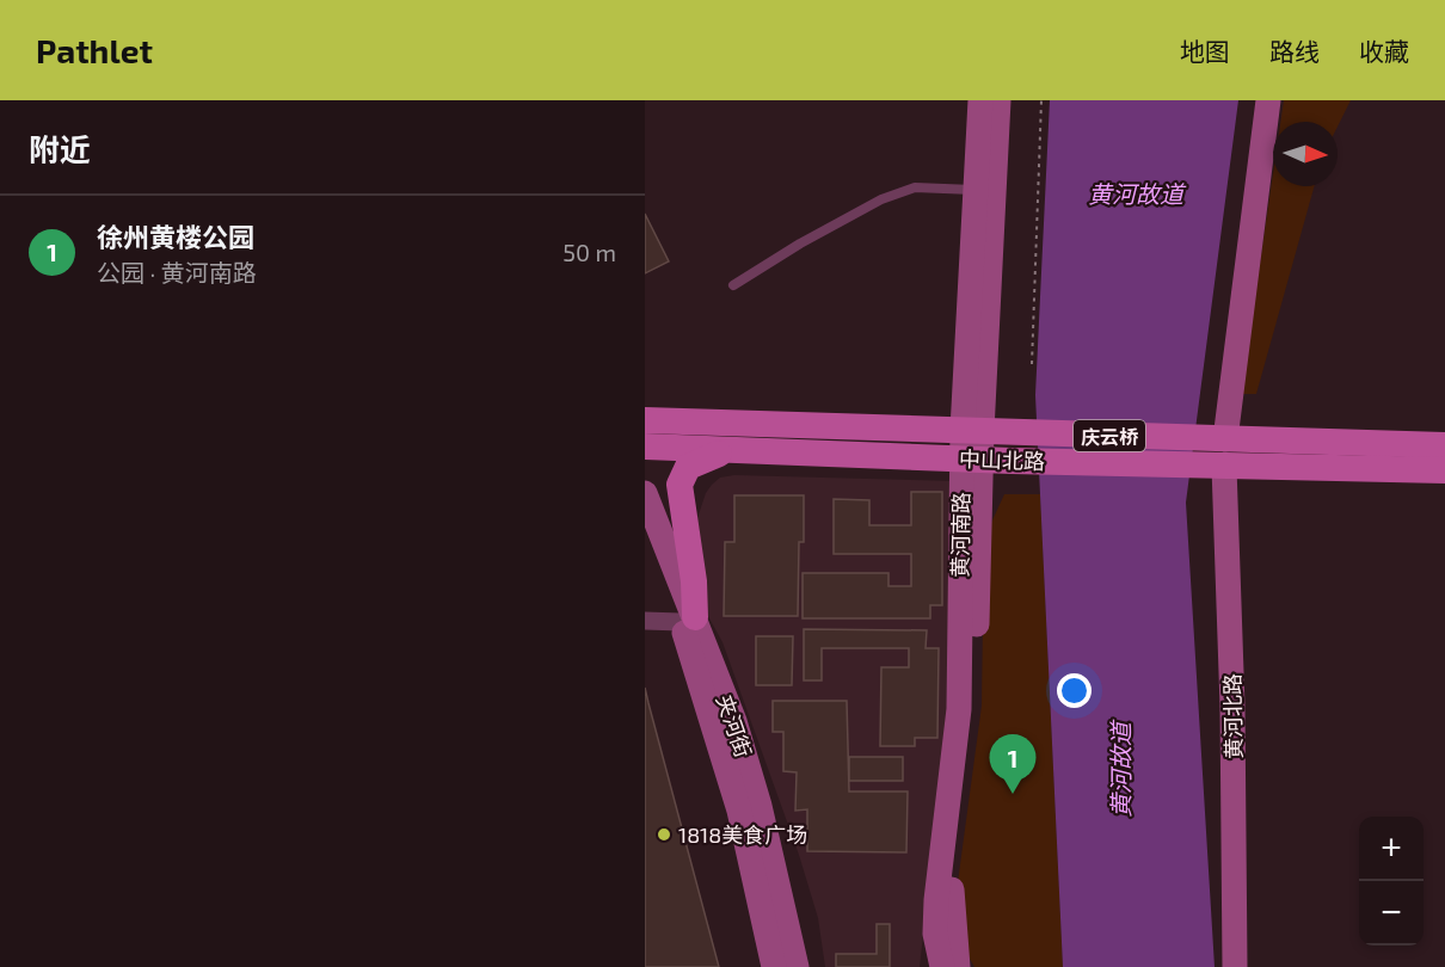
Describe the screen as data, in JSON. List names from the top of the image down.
{
  "streets": {
    "main road": ["庆云桥", "中山北路"],
    "street": ["黄河南路", "黄河北路", "夹河街"]
  },
  "crossings": [
    ["中山北路", "黄河南路"],
    ["中山北路", "黄河北路"]
  ],
  "water": ["黄河故道"],
  "places": ["1818美食广场"],
  "north": "right",
  "page": {
    "header": "Pathlet",
    "nav": ["地图", "路线", "收藏"],
    "heading": "附近",
    "list": [
      {
        "mark": "1",
        "name": "徐州黄楼公园",
        "note": "公园 · 黄河南路",
        "value": "50 m"
      }
    ],
    "pins": "1",
    "map_buttons": ["+", "−"]
  }
}
